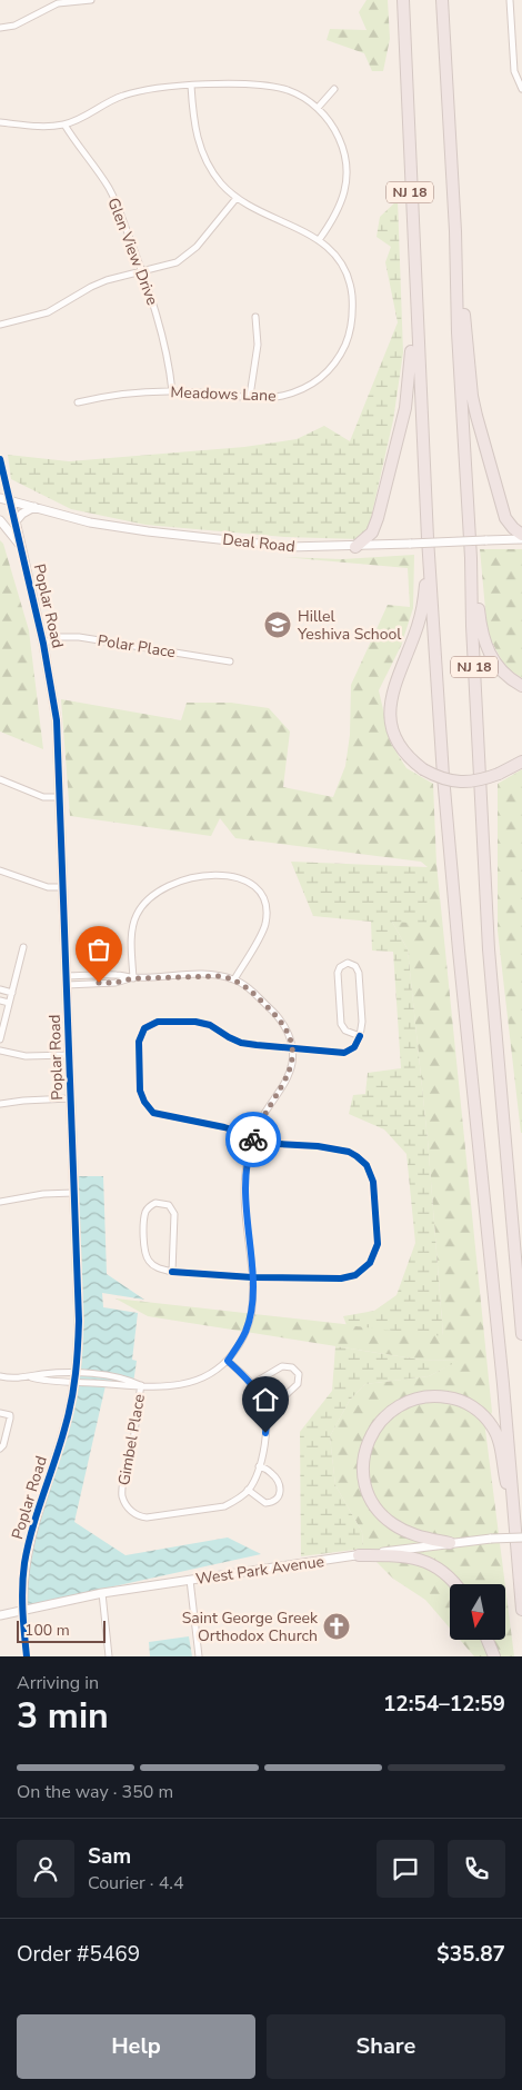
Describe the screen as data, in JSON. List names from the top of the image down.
{
  "streets": {
    "highway": ["NJ 18"],
    "street": [
      "Glen View Drive",
      "Meadows Lane",
      "Deal Road",
      "Poplar Road",
      "Polar Place",
      "Gimbel Place",
      "West Park Avenue"
    ]
  },
  "crossings": [
    ["Glen View Drive", "Meadows Lane"],
    ["Deal Road", "Poplar Road"],
    ["Poplar Road", "Polar Place"],
    ["Poplar Road", "West Park Avenue"]
  ],
  "places": {
    "school or university": ["Hillel Yeshiva School"],
    "church": ["Saint George Greek Orthodox Church"]
  },
  "scale_bar": "100 m",
  "north": "bottom",
  "page": {
    "scale": "100 m",
    "heading": ["3 min", "Arriving in", "12:54–12:59"],
    "panel": [
      "Sam",
      "Courier · 4.4",
      "Order #5469",
      "$35.87"
    ],
    "bar": "On the way · 350 m",
    "buttons": ["Help", "Share"]
  }
}
